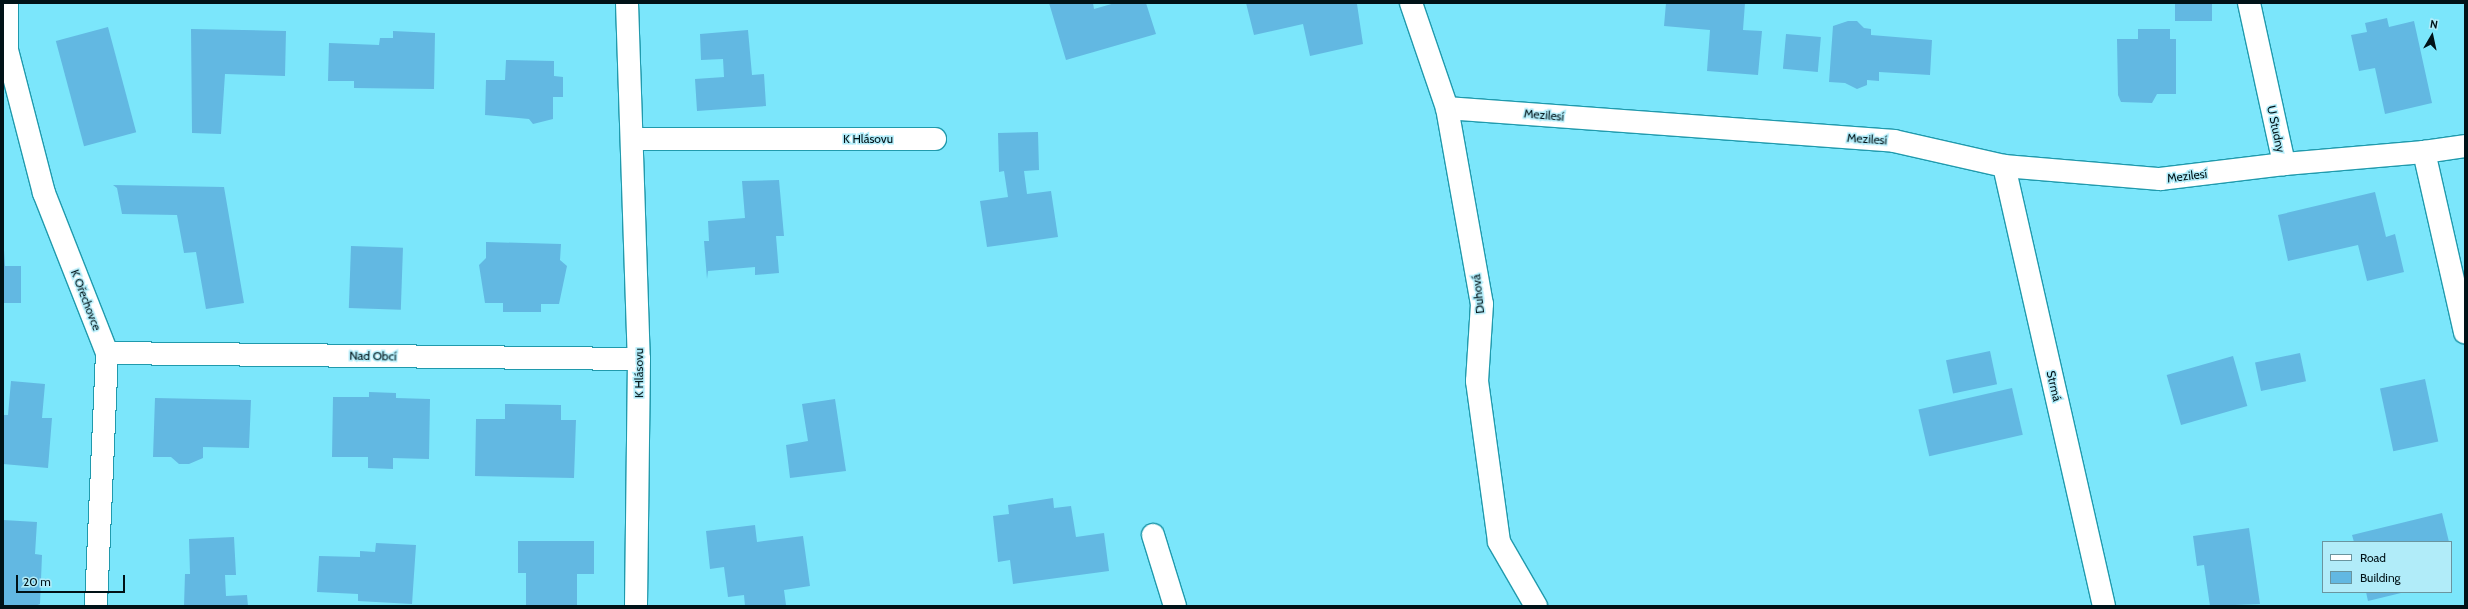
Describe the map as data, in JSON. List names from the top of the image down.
{
  "streets": {
    "street": [
      "Mezilesí",
      "U Studny",
      "K Hlásovu",
      "Duhová",
      "K Ořechovce",
      "Nad Obcí",
      "Strmá"
    ]
  },
  "crossings": [
    ["Mezilesí", "U Studny"],
    ["Mezilesí", "Duhová"],
    ["Mezilesí", "Strmá"],
    ["K Hlásovu", "Nad Obcí"],
    ["K Ořechovce", "Nad Obcí"]
  ],
  "legend": ["Road", "Building"],
  "scale_bar": "20 m",
  "north": "top"
}
